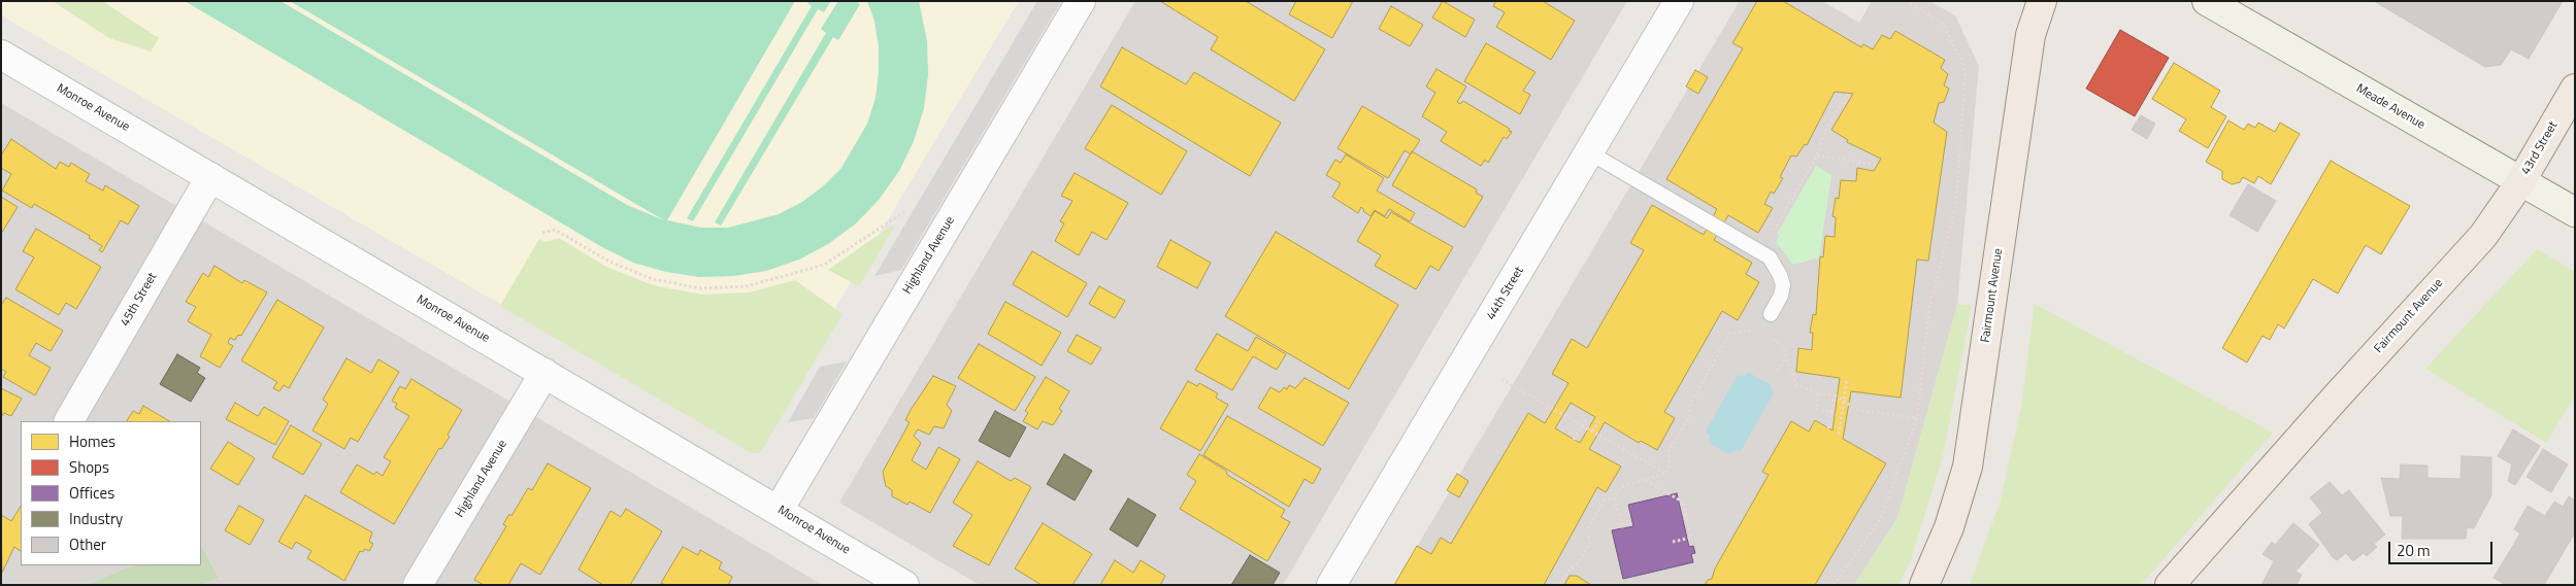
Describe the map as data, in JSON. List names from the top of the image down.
{
  "streets": {
    "main road": ["Meade Avenue", "43rd Street", "Fairmount Avenue"],
    "street": [
      "Monroe Avenue",
      "Highland Avenue",
      "44th Street",
      "45th Street"
    ]
  },
  "crossings": [
    ["Meade Avenue", "43rd Street"],
    ["Meade Avenue", "Fairmount Avenue"],
    ["Monroe Avenue", "Highland Avenue"],
    ["Monroe Avenue", "45th Street"],
    ["43rd Street", "Fairmount Avenue"]
  ],
  "legend": [
    "Homes",
    "Shops",
    "Offices",
    "Industry",
    "Other"
  ],
  "scale_bar": "20 m"
}
